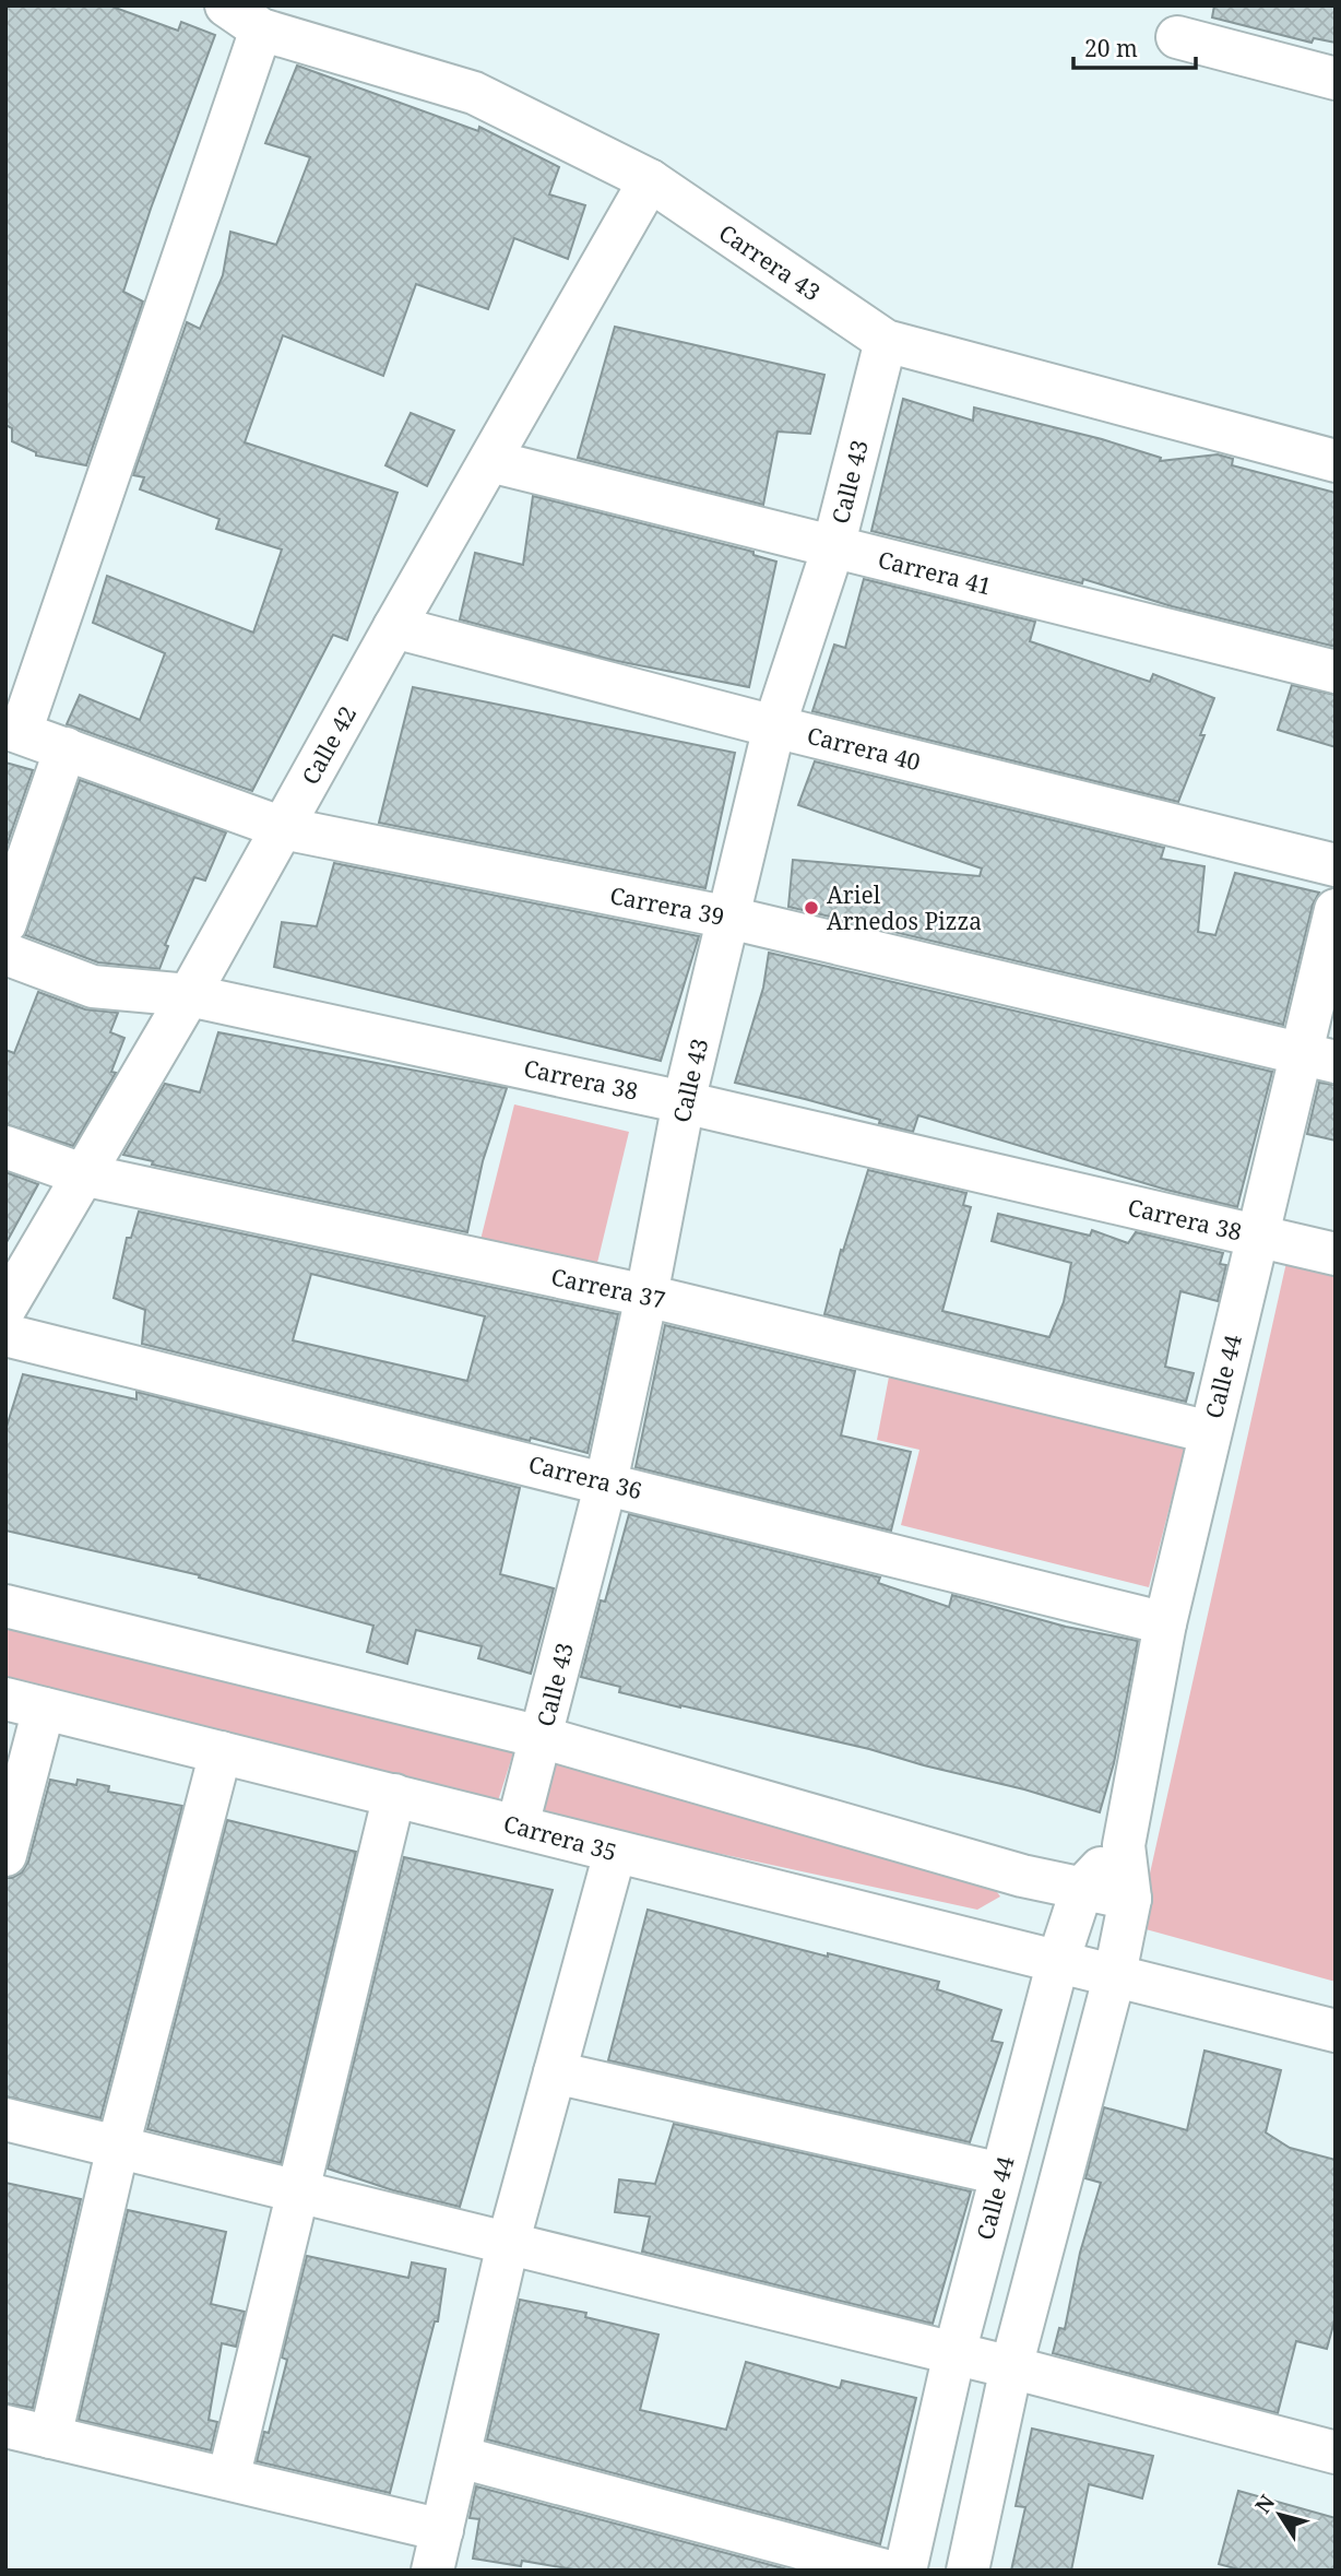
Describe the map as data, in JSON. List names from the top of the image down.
{
  "streets": {
    "street": [
      "Carrera 43",
      "Calle 43",
      "Carrera 41",
      "Calle 42",
      "Carrera 40",
      "Carrera 39",
      "Carrera 38",
      "Carrera 37",
      "Calle 44",
      "Carrera 36",
      "Carrera 35"
    ]
  },
  "crossings": [
    ["Carrera 43", "Calle 43"],
    ["Carrera 43", "Calle 42"],
    ["Calle 43", "Carrera 41"],
    ["Calle 43", "Carrera 40"],
    ["Calle 43", "Carrera 39"],
    ["Calle 43", "Carrera 38"],
    ["Calle 43", "Carrera 37"],
    ["Calle 43", "Carrera 36"],
    ["Calle 43", "Carrera 35"],
    ["Carrera 41", "Calle 42"],
    ["Calle 42", "Carrera 40"],
    ["Calle 42", "Carrera 39"],
    ["Calle 42", "Carrera 38"],
    ["Calle 42", "Carrera 37"],
    ["Carrera 39", "Calle 44"],
    ["Carrera 38", "Calle 44"],
    ["Carrera 37", "Calle 44"],
    ["Calle 44", "Carrera 36"],
    ["Calle 44", "Carrera 35"]
  ],
  "places": ["Ariel Arnedos Pizza"],
  "scale_bar": "20 m",
  "north": "top left"
}
